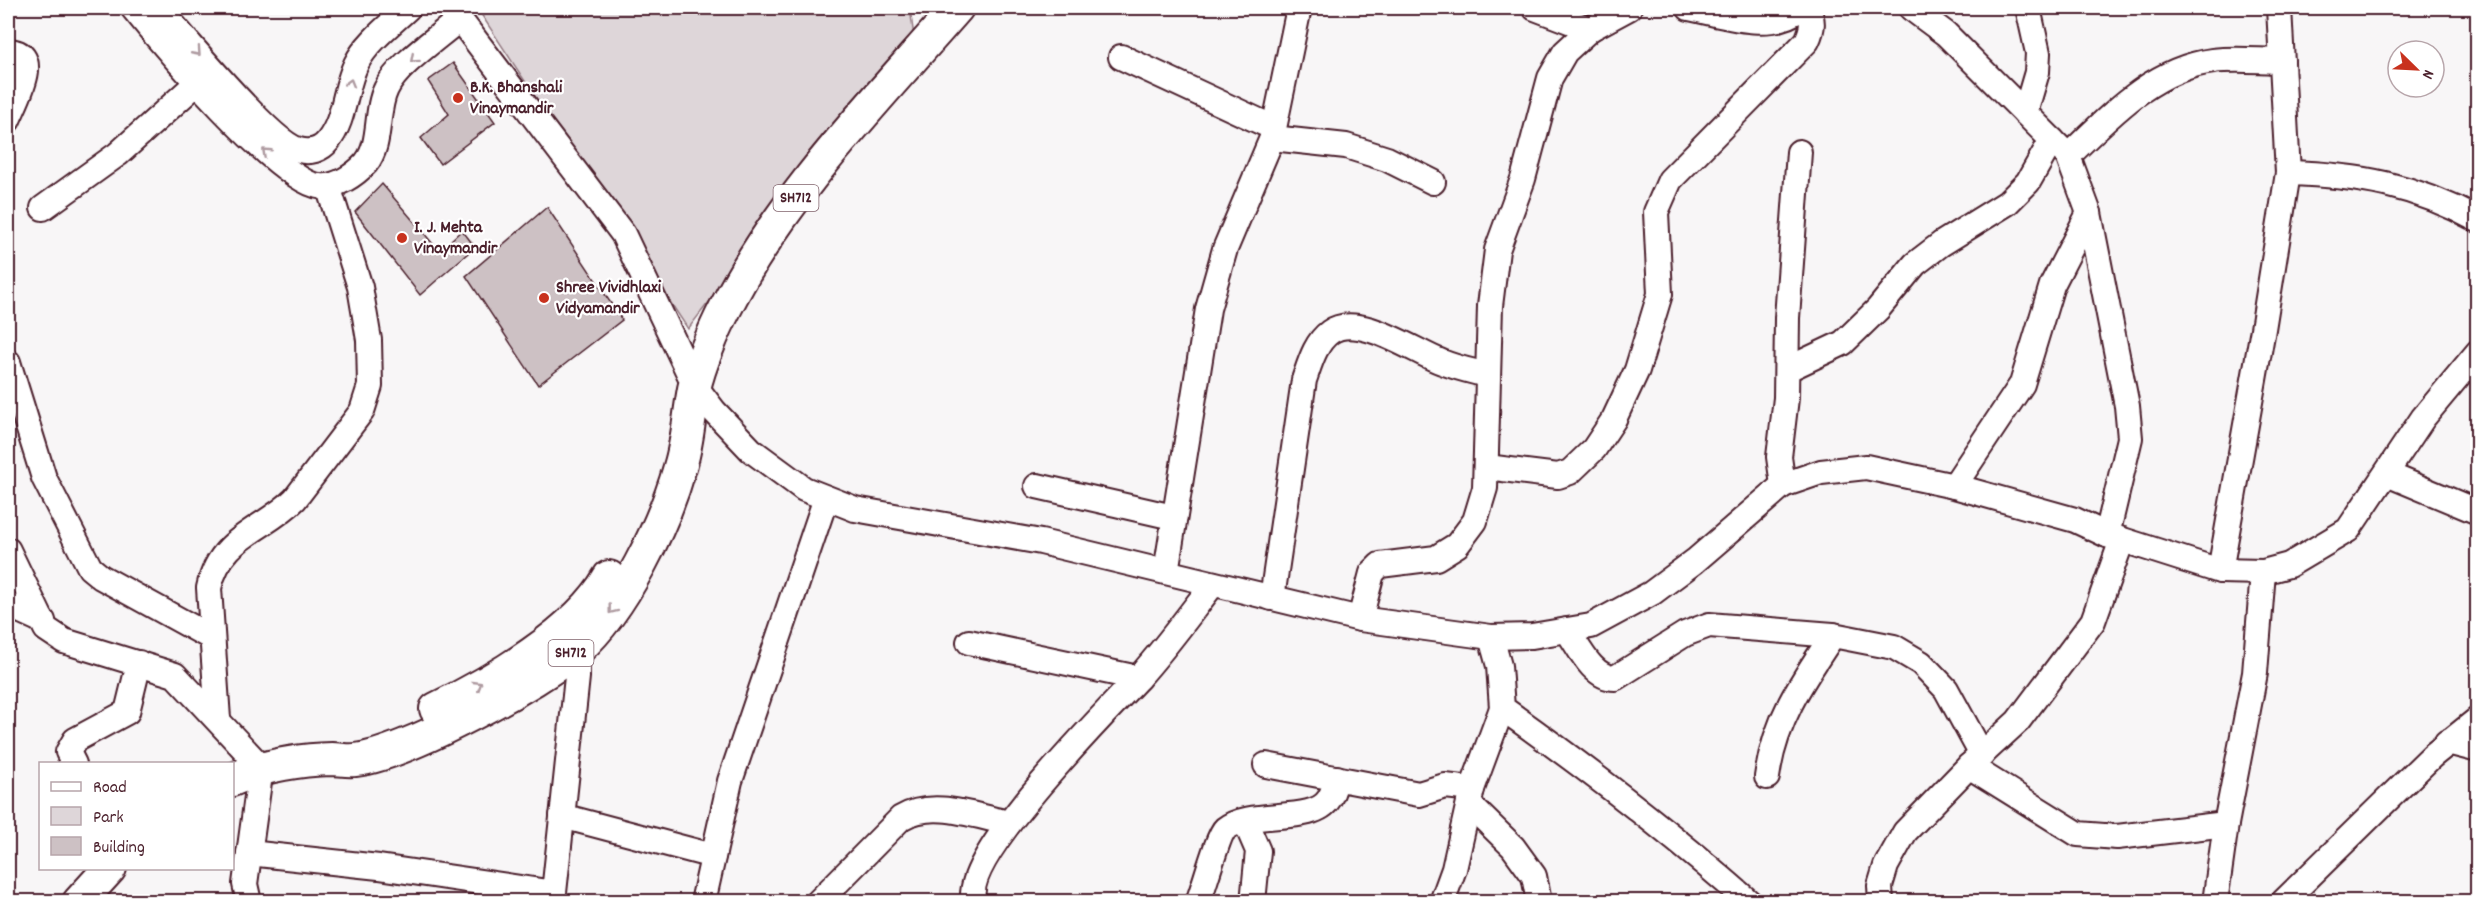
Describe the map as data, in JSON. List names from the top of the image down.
{
  "streets": {
    "main road": ["SH712"]
  },
  "places": ["B.K. Bhanshali Vinaymandir", "I. J. Mehta Vinaymandir", "Shree Vividhlaxi Vidyamandir"],
  "legend": ["Road", "Park", "Building"],
  "north": "bottom right"
}
